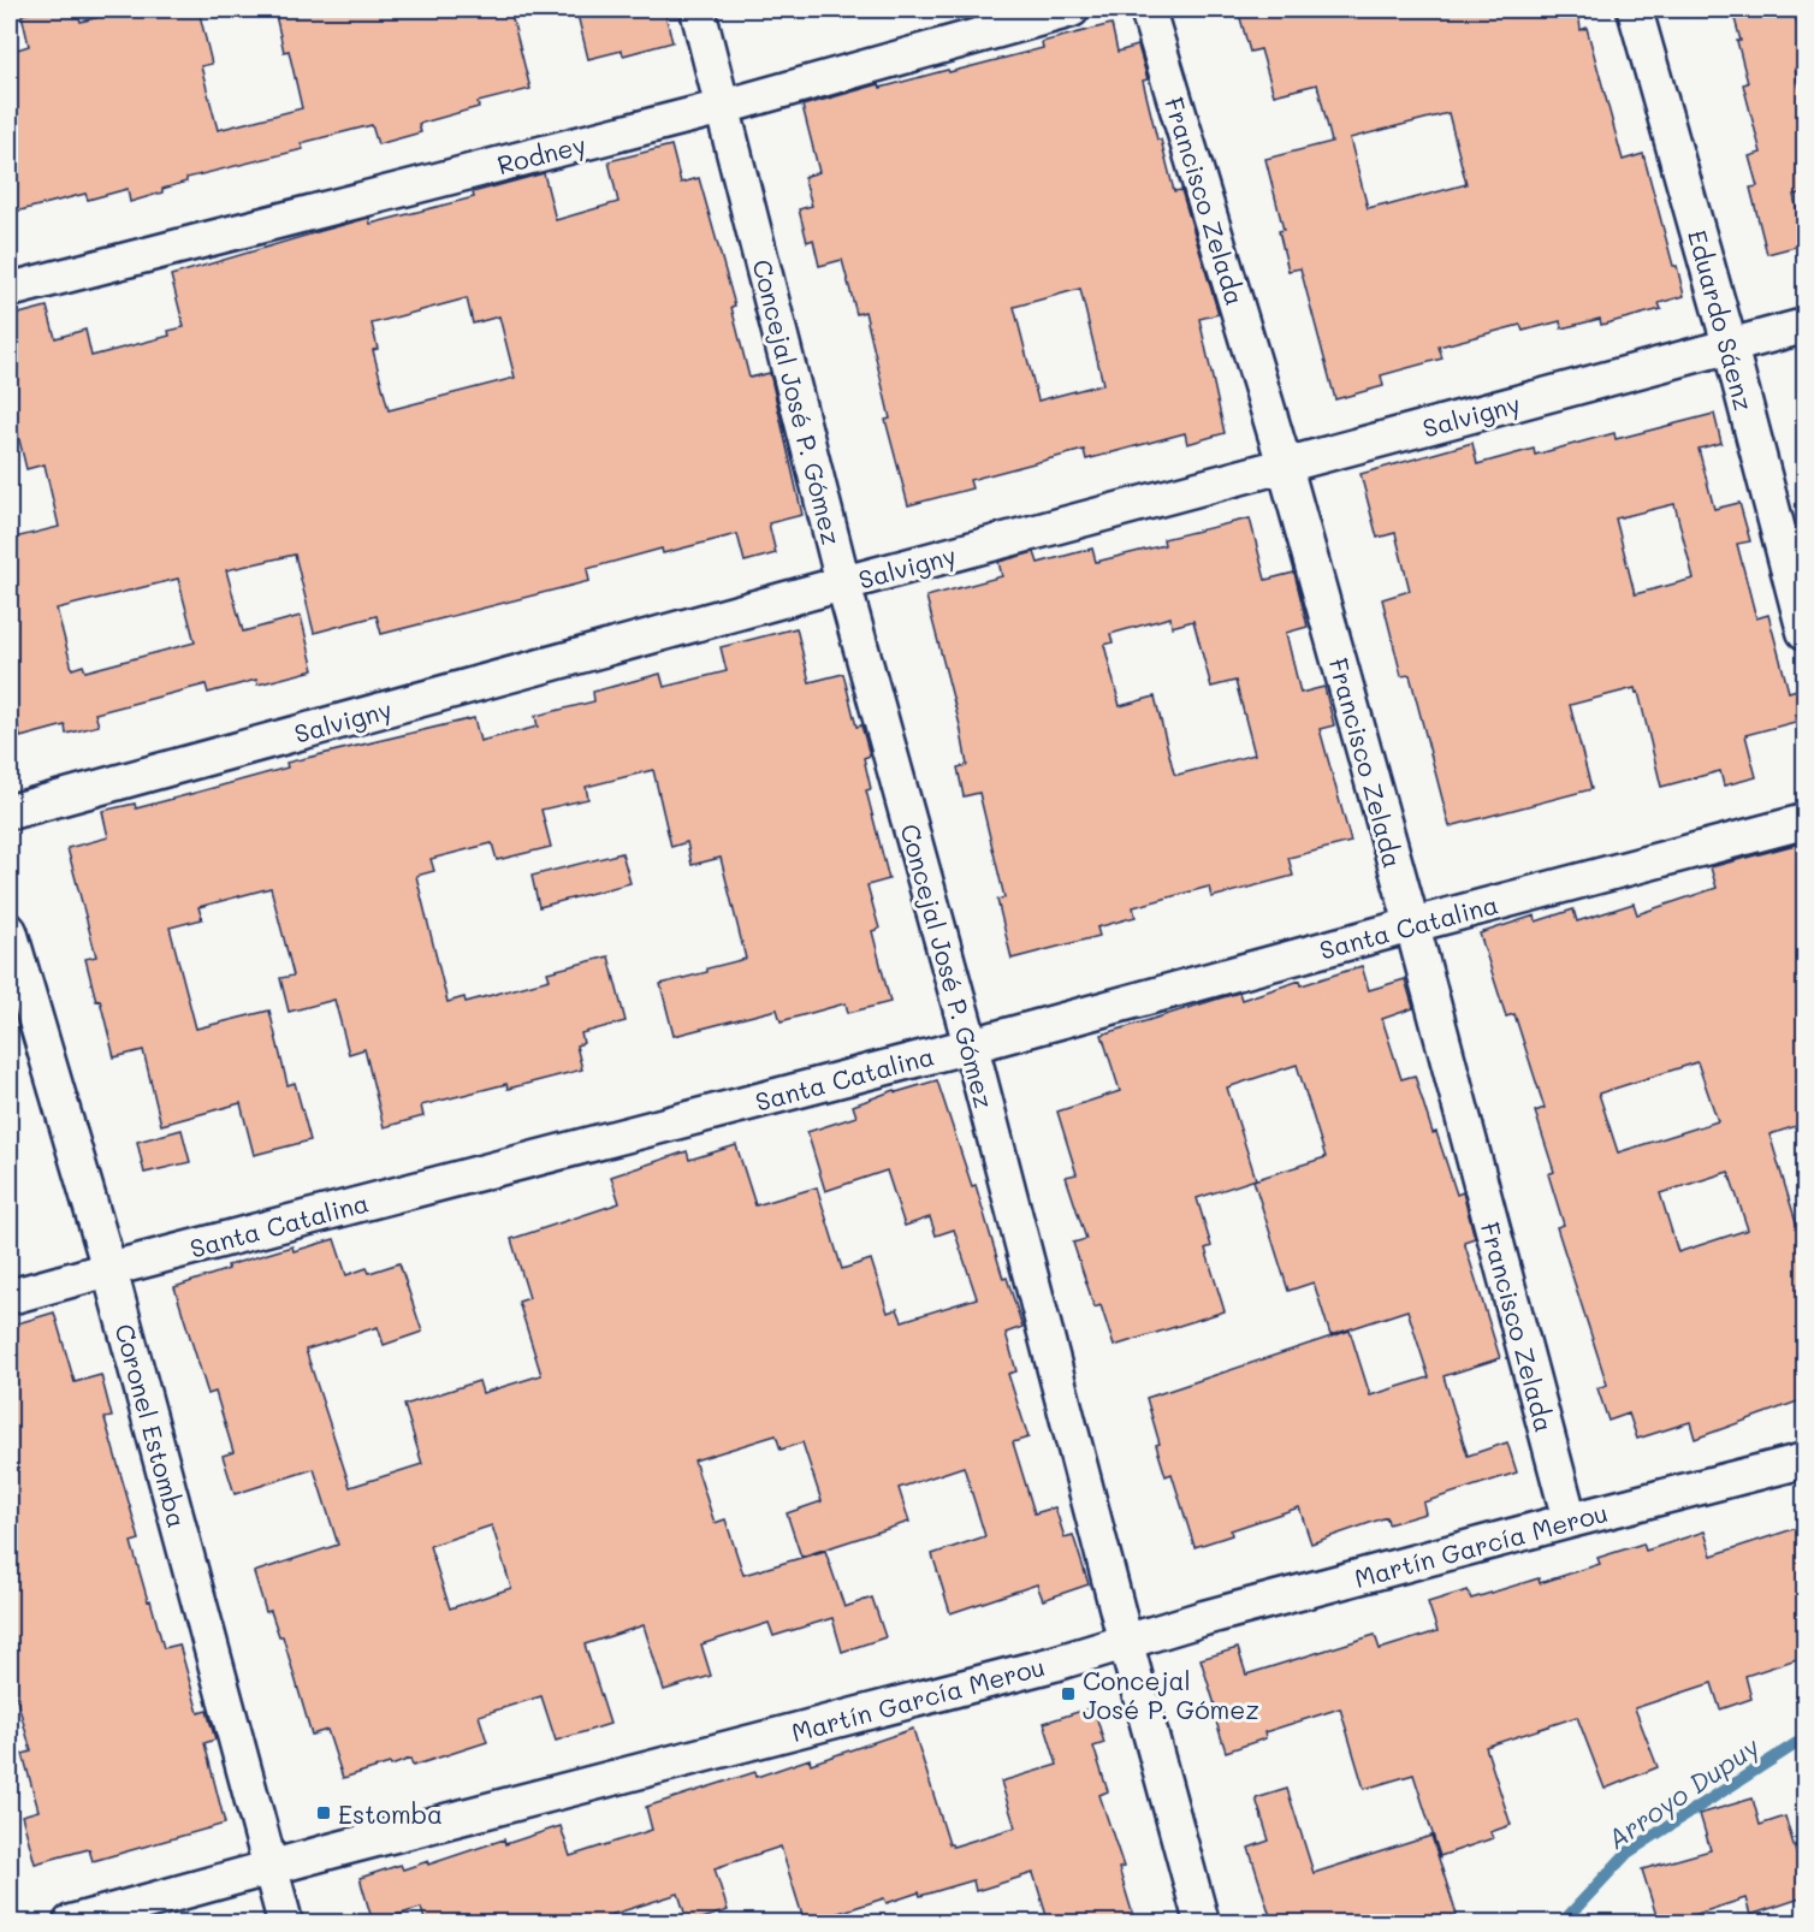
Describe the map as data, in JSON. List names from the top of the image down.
{
  "streets": {
    "street": [
      "Rodney",
      "Francisco Zelada",
      "Eduardo Sáenz",
      "Concejal José P. Gómez",
      "Salvigny",
      "Santa Catalina",
      "Coronel Estomba",
      "Martín García Merou"
    ]
  },
  "crossings": [
    ["Rodney", "Concejal José P. Gómez"],
    ["Francisco Zelada", "Salvigny"],
    ["Francisco Zelada", "Santa Catalina"],
    ["Francisco Zelada", "Martín García Merou"],
    ["Eduardo Sáenz", "Salvigny"],
    ["Concejal José P. Gómez", "Salvigny"],
    ["Concejal José P. Gómez", "Santa Catalina"],
    ["Concejal José P. Gómez", "Martín García Merou"],
    ["Santa Catalina", "Coronel Estomba"],
    ["Coronel Estomba", "Martín García Merou"]
  ],
  "water": ["Arroyo Dupuy"],
  "places": {
    "transit": ["Concejal José P. Gómez", "Estomba"]
  }
}
